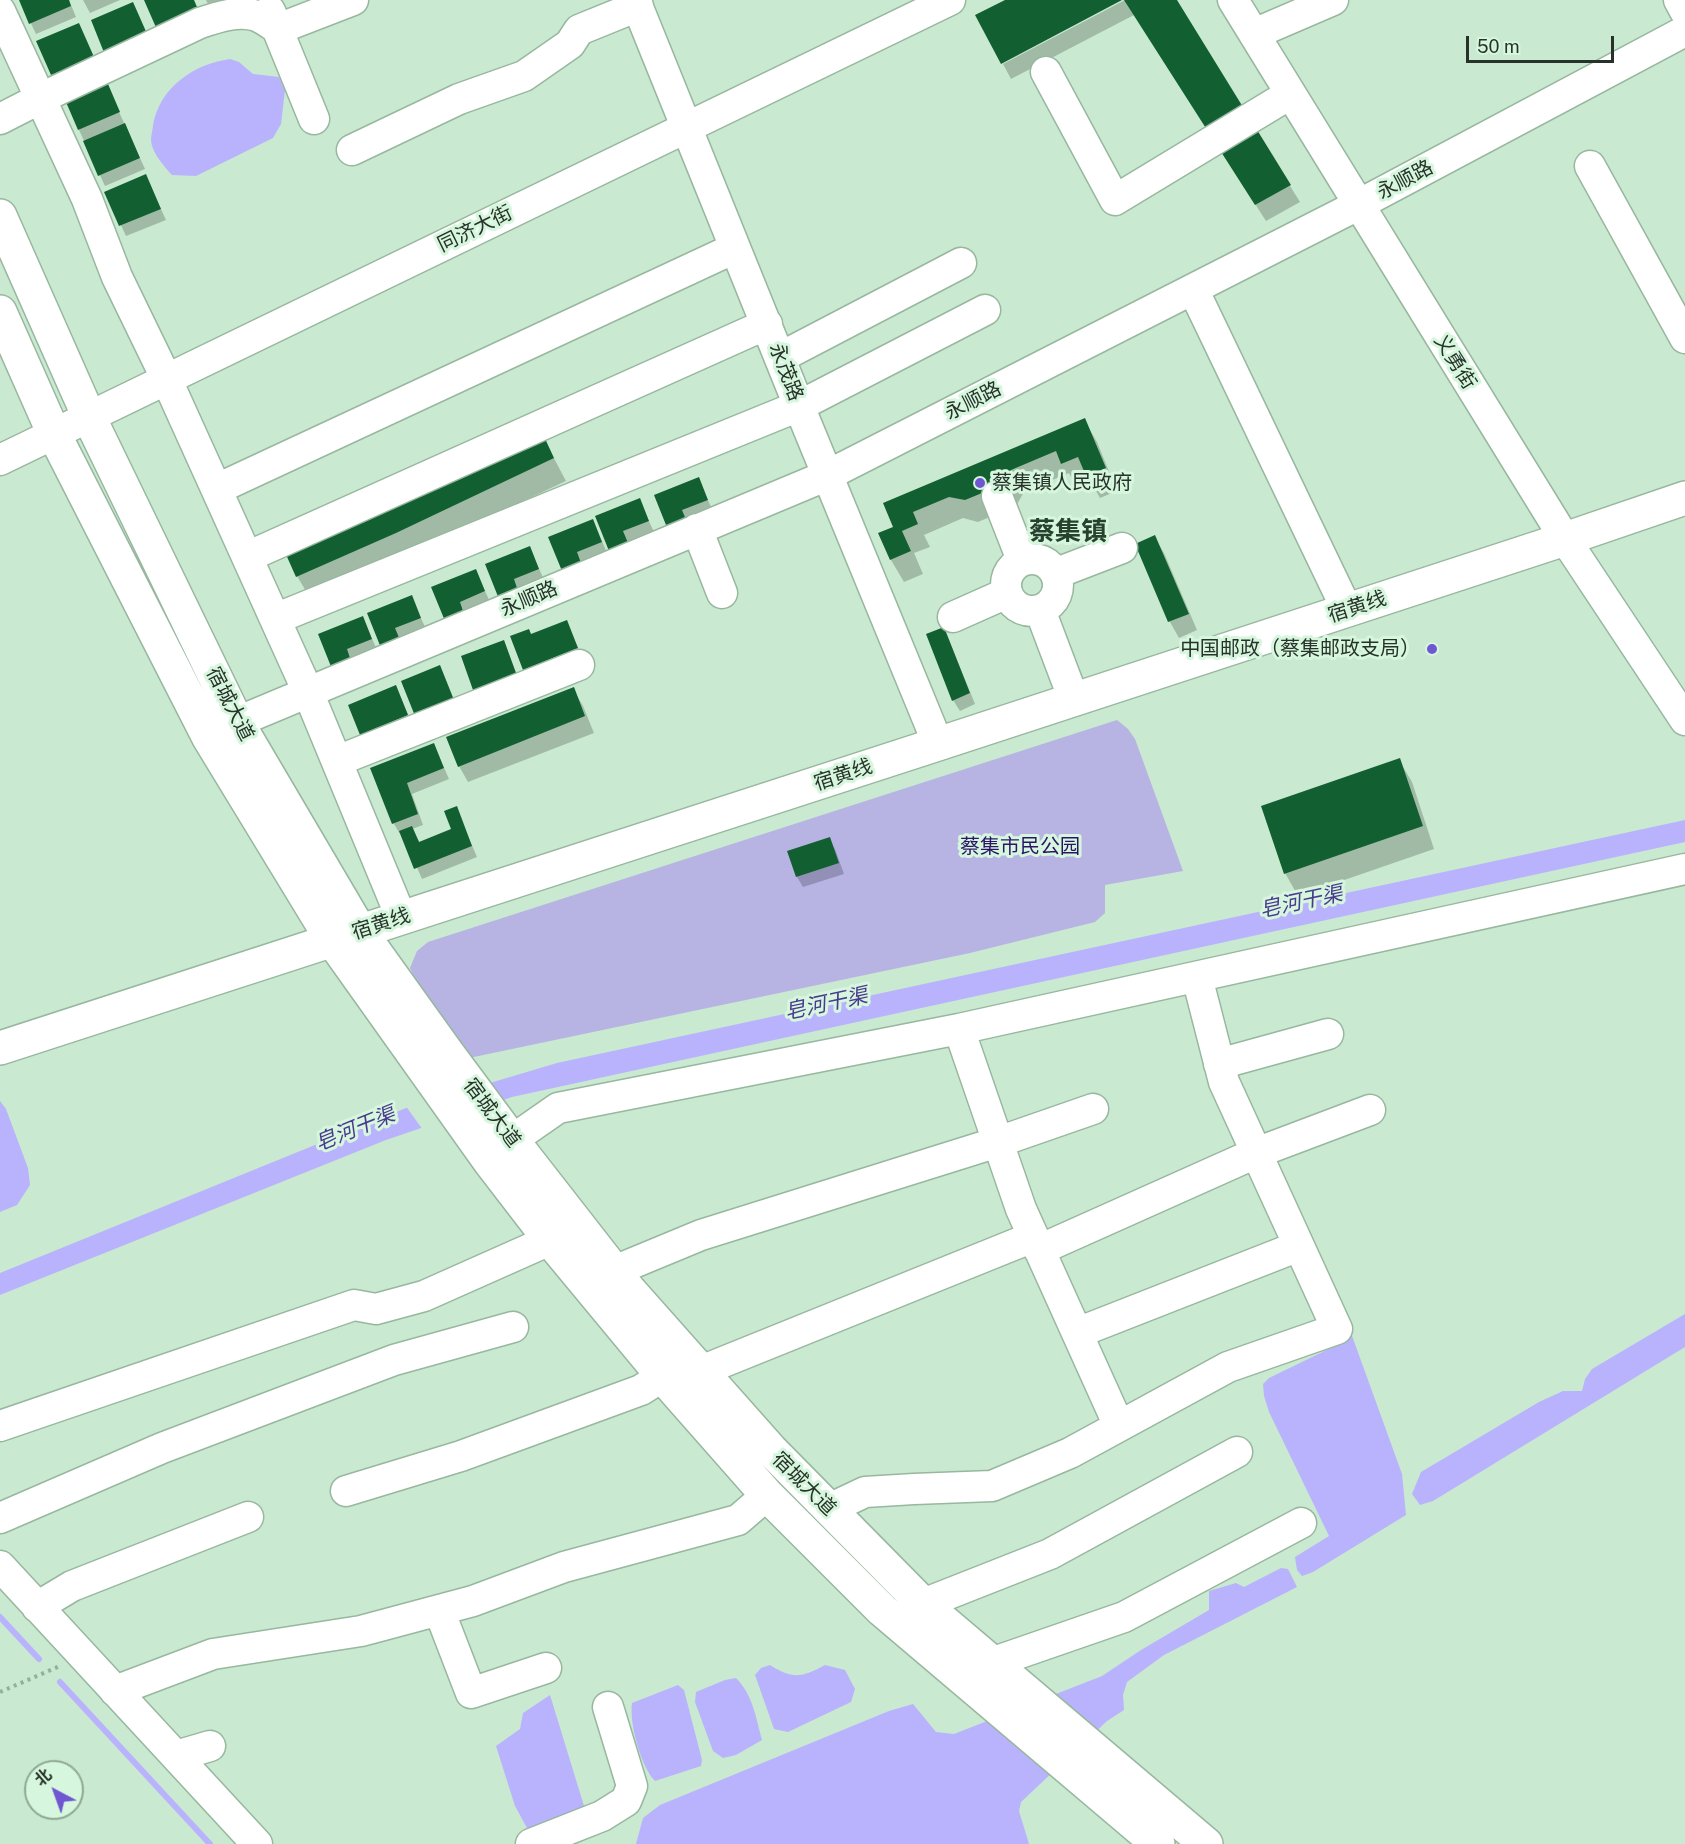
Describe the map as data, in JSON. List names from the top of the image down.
{
  "streets": {
    "main road": ["宿黄线", "宿城大道"],
    "street": [
      "永顺路",
      "同济大街",
      "义勇街",
      "永茂路"
    ]
  },
  "crossings": [
    ["永顺路", "义勇街"],
    ["永顺路", "永茂路"],
    ["永顺路", "宿城大道"],
    ["同济大街", "永茂路"],
    ["同济大街", "宿城大道"],
    ["义勇街", "宿黄线"],
    ["永茂路", "宿黄线"],
    ["宿黄线", "宿城大道"]
  ],
  "districts": ["蔡集镇"],
  "water": ["皂河干渠"],
  "parks": ["蔡集市民公园"],
  "places": ["蔡集镇人民政府", "中国邮政（蔡集邮政支局）"],
  "scale_bar": "50 m",
  "north": "top left"
}
